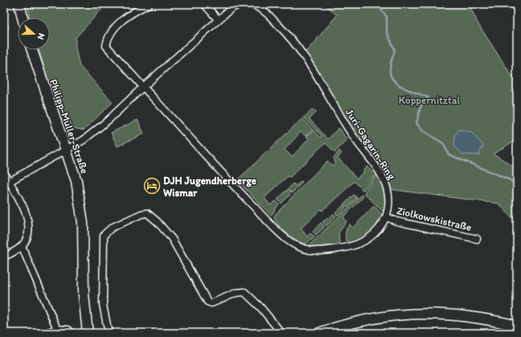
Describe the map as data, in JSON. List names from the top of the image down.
{
  "streets": {
    "street": ["Philipp-Müller-Straße", "Juri-Gagarin-Ring", "Ziolkowskistraße"]
  },
  "crossings": [
    ["Philipp-Müller-Straße", "Juri-Gagarin-Ring"],
    ["Juri-Gagarin-Ring", "Ziolkowskistraße"]
  ],
  "parks": ["Köppernitztal"],
  "places": {
    "hotel": ["DJH Jugendherberge Wismar"]
  },
  "north": "right"
}
